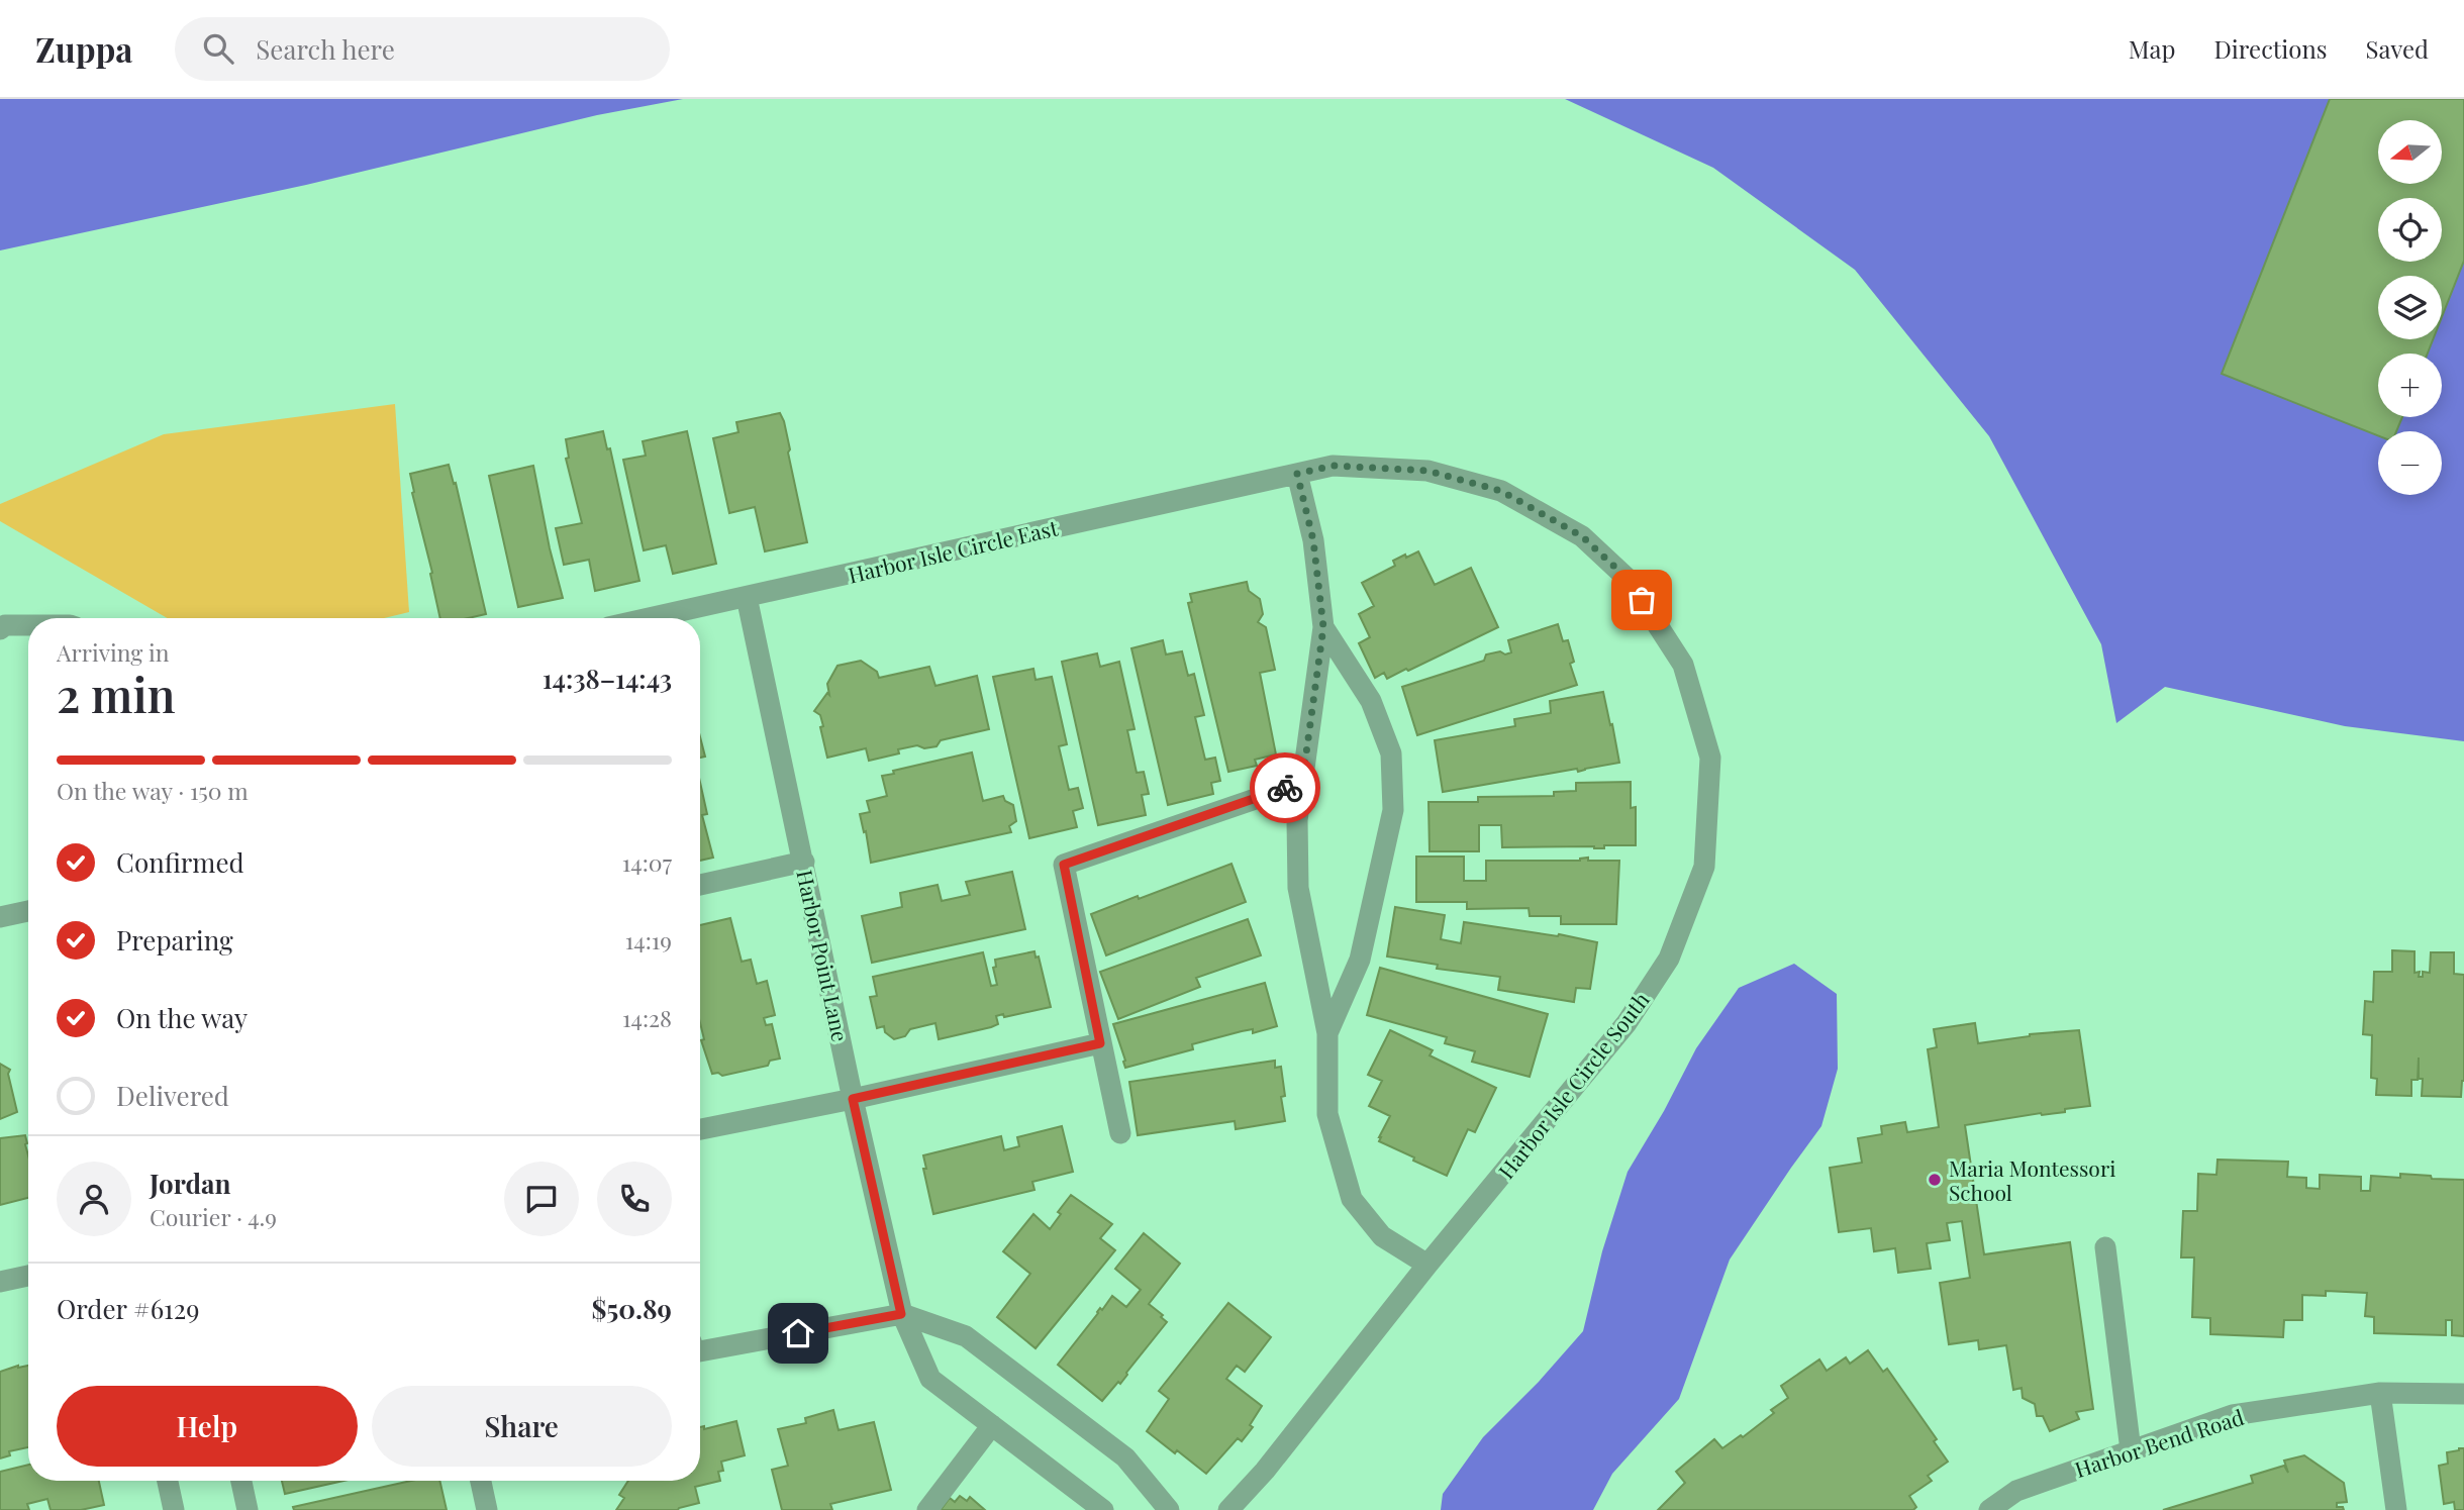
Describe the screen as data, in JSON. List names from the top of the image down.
{
  "streets": {
    "street": [
      "Harbor Isle Circle East",
      "Harbor Point Lane",
      "Harbor Isle Circle South",
      "Harbor Bend Road"
    ]
  },
  "crossings": [
    ["Harbor Isle Circle East", "Harbor Point Lane"],
    ["Harbor Isle Circle East", "Harbor Isle Circle South"]
  ],
  "places": ["Maria Montessori School"],
  "north": "left",
  "page": {
    "header": "Zuppa",
    "search": "Search here",
    "nav": ["Map", "Directions", "Saved"],
    "map_buttons": ["+", "−"],
    "heading": ["2 min", "Arriving in", "14:38–14:43"],
    "panel": [
      "Jordan",
      "Courier · 4.9",
      "Order #6129",
      "$50.89"
    ],
    "bar": "On the way · 150 m",
    "list": [
      ["Confirmed", "14:07"],
      ["Preparing", "14:19"],
      ["On the way", "14:28"],
      "Delivered"
    ],
    "buttons": ["Help", "Share"]
  }
}
